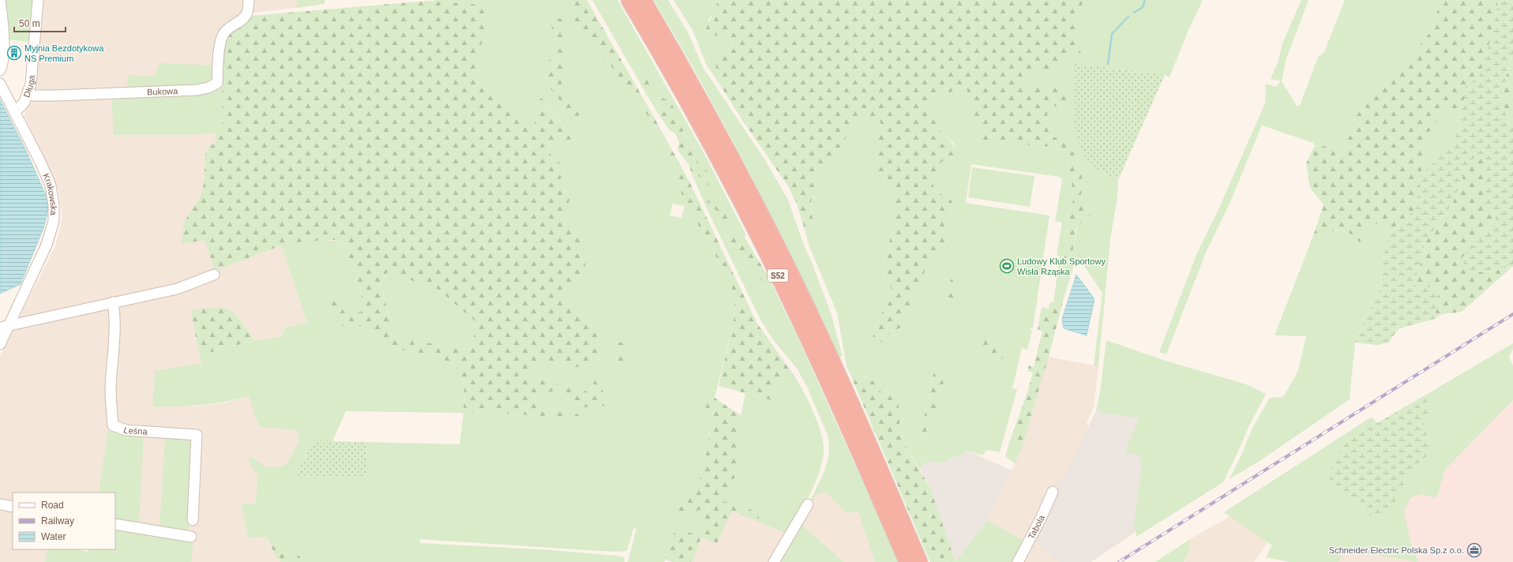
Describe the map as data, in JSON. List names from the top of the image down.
{
  "streets": {
    "highway": ["S52"],
    "street": [
      "Długa",
      "Bukowa",
      "Krakowska",
      "Leśna",
      "Tabola"
    ]
  },
  "crossings": [
    ["Długa", "Bukowa"],
    ["Długa", "Krakowska"]
  ],
  "places": {
    "building": ["Myjnia Bezdotykowa NS Premium"],
    "sports": ["Ludowy Klub Sportowy Wisła Rząska"],
    "office": ["Schneider Electric Polska Sp.z o.o."]
  },
  "legend": ["Road", "Railway", "Water"],
  "scale_bar": "50 m"
}
